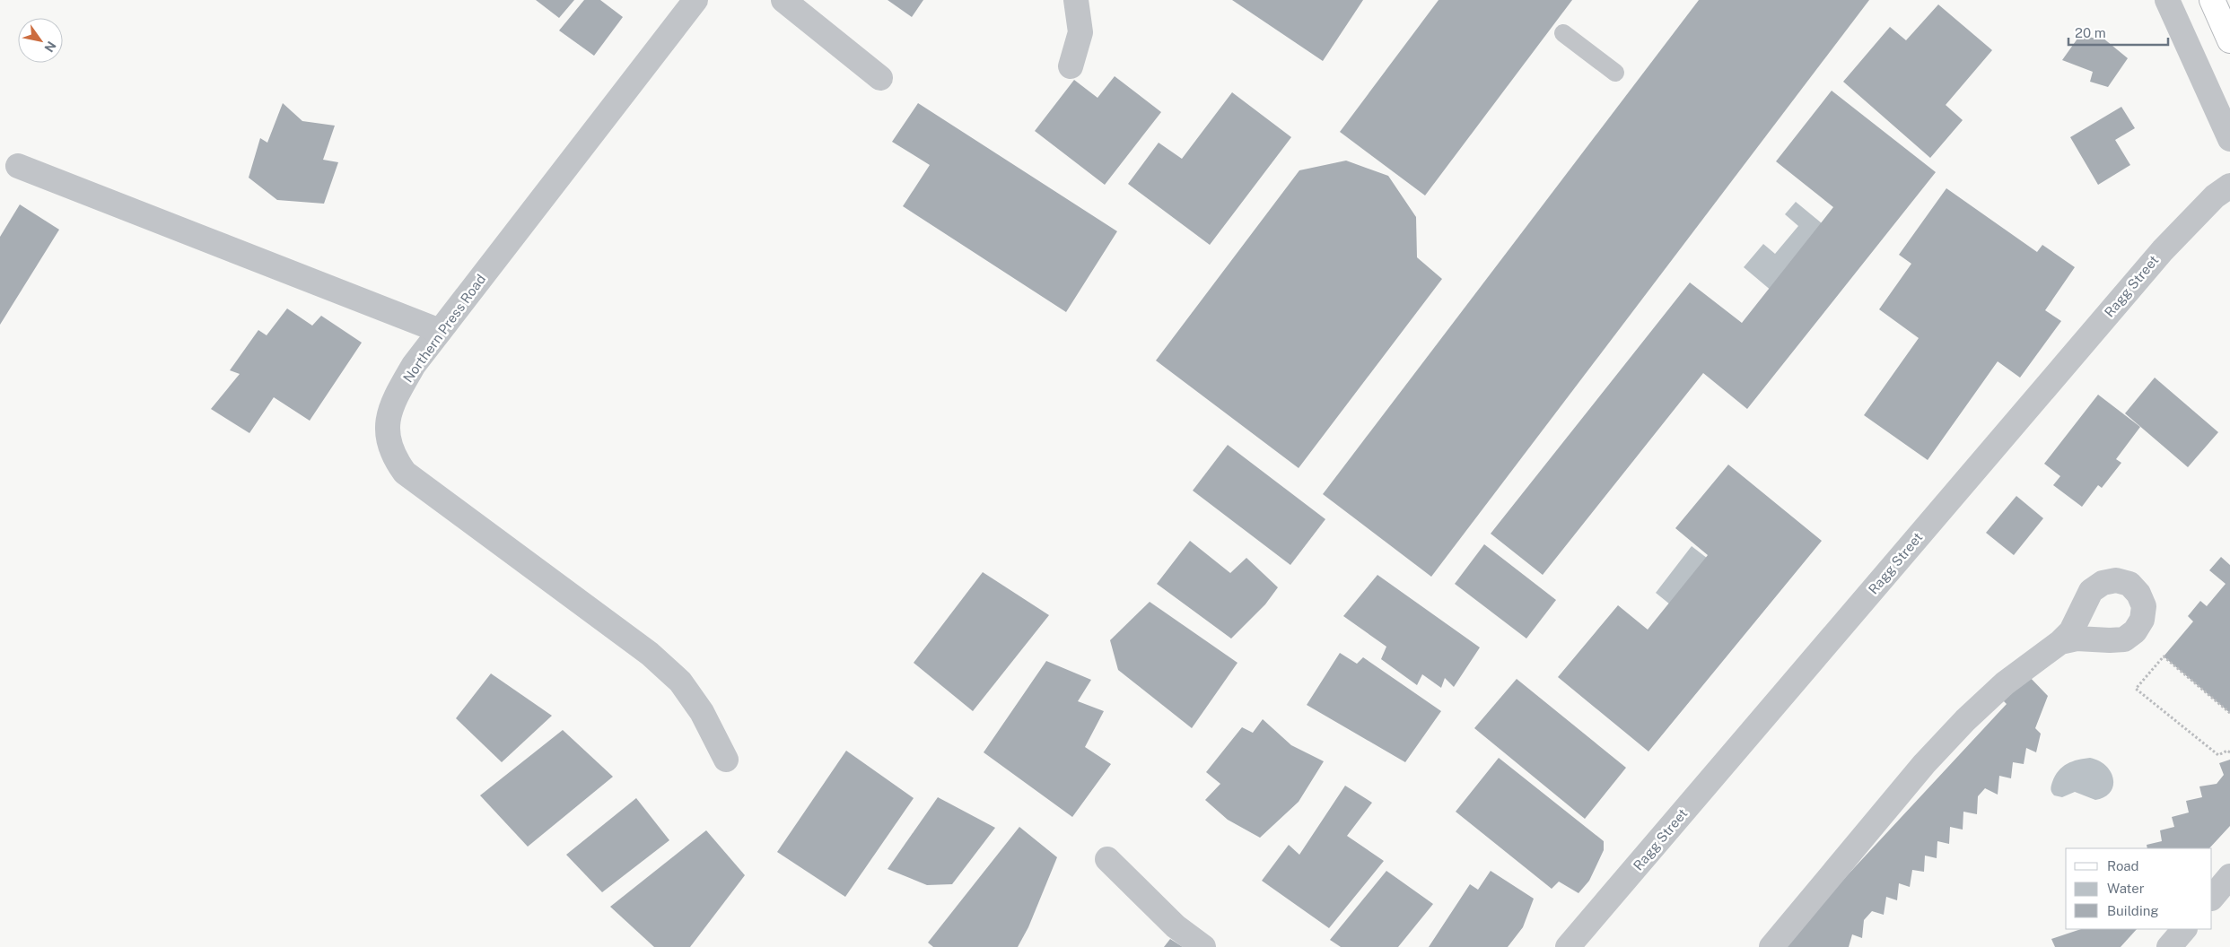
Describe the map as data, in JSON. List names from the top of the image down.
{
  "streets": {
    "street": ["Ragg Street", "Northern Press Road"]
  },
  "legend": ["Road", "Water", "Building"],
  "scale_bar": "20 m",
  "north": "bottom right"
}
